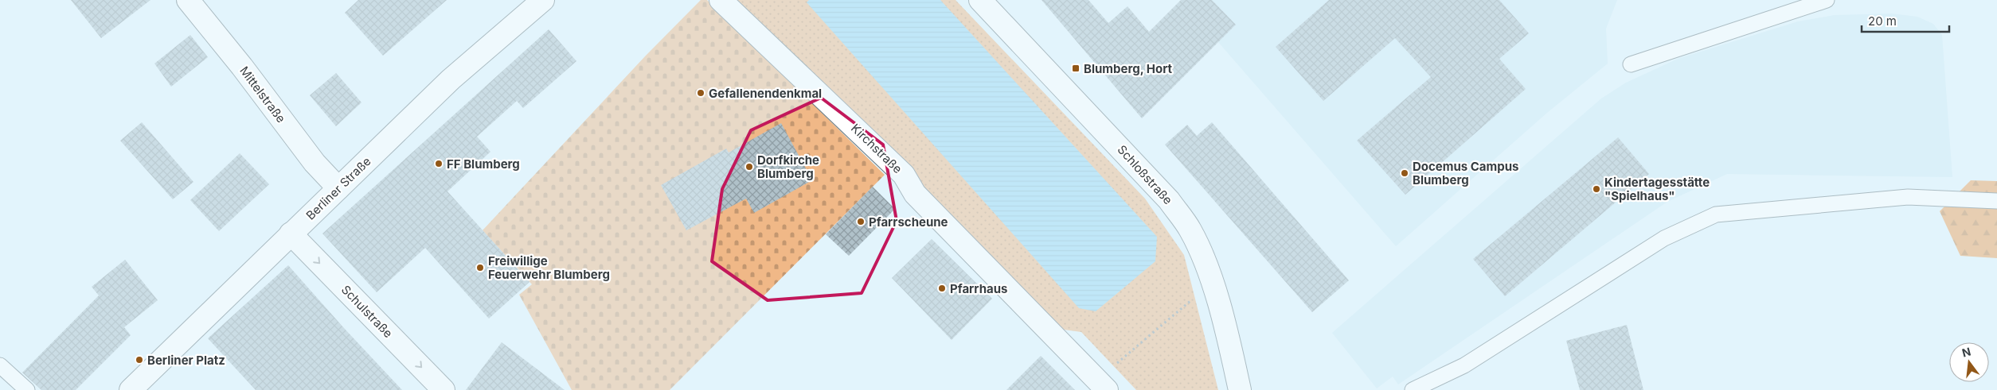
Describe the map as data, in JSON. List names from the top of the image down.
{
  "streets": {
    "street": [
      "Mittelstraße",
      "Kirchstraße",
      "Schloßstraße",
      "Berliner Straße",
      "Schulstraße"
    ]
  },
  "crossings": [
    ["Mittelstraße", "Berliner Straße"],
    ["Berliner Straße", "Schulstraße"]
  ],
  "one_way": ["Schulstraße"],
  "places": {
    "transit": ["Blumberg, Hort"],
    "other": [
      "Gefallenendenkmal",
      "FF Blumberg",
      "Dorfkirche Blumberg",
      "Docemus Campus Blumberg",
      "Kindertagesstätte \"Spielhaus\"",
      "Pfarrscheune",
      "Freiwillige Feuerwehr Blumberg",
      "Pfarrhaus",
      "Berliner Platz"
    ]
  },
  "scale_bar": "20 m",
  "north": "top"
}
